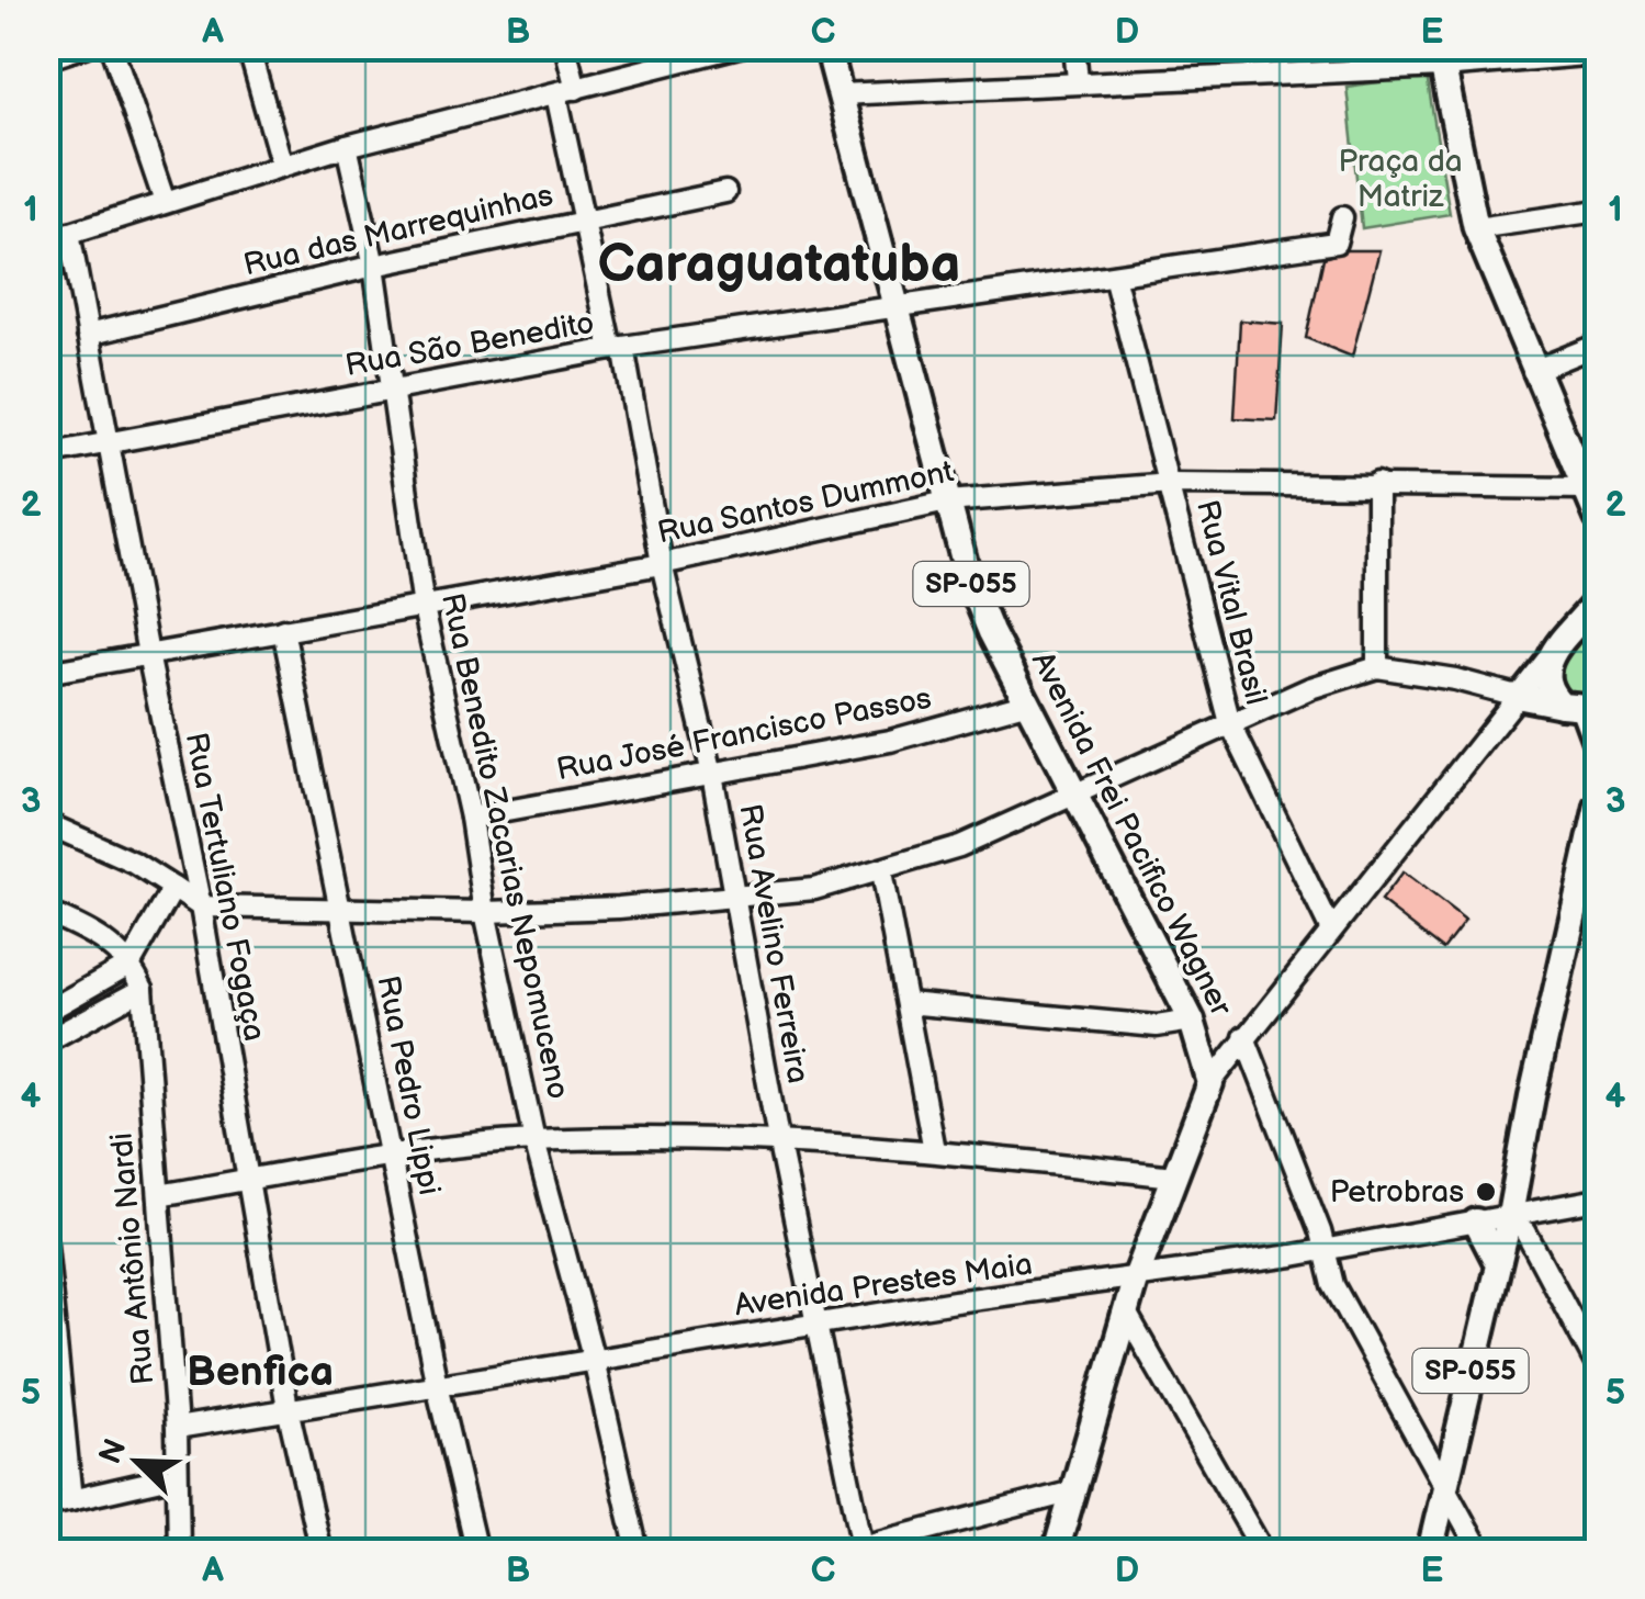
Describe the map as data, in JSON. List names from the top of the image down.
{
  "streets": {
    "main road": ["SP-055", "Avenida Frei Pacifico Wagner"],
    "street": [
      "Rua das Marrequinhas",
      "Rua São Benedito",
      "Rua Santos Dummont",
      "Rua Vital Brasil",
      "Rua José Francisco Passos",
      "Rua Benedito Zacarias Nepomuceno",
      "Rua Tertuliano Fogaça",
      "Rua Avelino Ferreira",
      "Rua Pedro Lippi",
      "Rua Antônio Nardi",
      "Avenida Prestes Maia"
    ]
  },
  "crossings": [
    ["Rua das Marrequinhas", "Rua Benedito Zacarias Nepomuceno"],
    ["Rua das Marrequinhas", "Rua Tertuliano Fogaça"],
    ["Rua das Marrequinhas", "Rua Avelino Ferreira"],
    ["Rua São Benedito", "Rua Vital Brasil"],
    ["Rua São Benedito", "Avenida Frei Pacifico Wagner"],
    ["Rua São Benedito", "Rua Benedito Zacarias Nepomuceno"],
    ["Rua São Benedito", "Rua Tertuliano Fogaça"],
    ["Rua São Benedito", "Rua Avelino Ferreira"],
    ["Rua Santos Dummont", "Rua Vital Brasil"],
    ["Rua Santos Dummont", "Avenida Frei Pacifico Wagner"],
    ["Rua Santos Dummont", "Rua Benedito Zacarias Nepomuceno"],
    ["Rua Santos Dummont", "Rua Tertuliano Fogaça"],
    ["Rua Santos Dummont", "Rua Avelino Ferreira"],
    ["Rua Santos Dummont", "Rua Pedro Lippi"],
    ["SP-055", "Avenida Prestes Maia"],
    ["Rua José Francisco Passos", "Avenida Frei Pacifico Wagner"],
    ["Rua José Francisco Passos", "Rua Benedito Zacarias Nepomuceno"],
    ["Rua José Francisco Passos", "Rua Avelino Ferreira"],
    ["Rua Benedito Zacarias Nepomuceno", "Avenida Prestes Maia"],
    ["Rua Tertuliano Fogaça", "Avenida Prestes Maia"],
    ["Rua Avelino Ferreira", "Avenida Prestes Maia"],
    ["Rua Pedro Lippi", "Avenida Prestes Maia"],
    ["Rua Antônio Nardi", "Avenida Prestes Maia"]
  ],
  "districts": ["Caraguatatuba", "Benfica"],
  "parks": ["Praça da Matriz"],
  "places": ["Petrobras"],
  "north": "top left",
  "grid": {
    "columns": [
      "A",
      "B",
      "C",
      "D",
      "E"
    ],
    "rows": [
      "1",
      "2",
      "3",
      "4",
      "5"
    ]
  }
}
